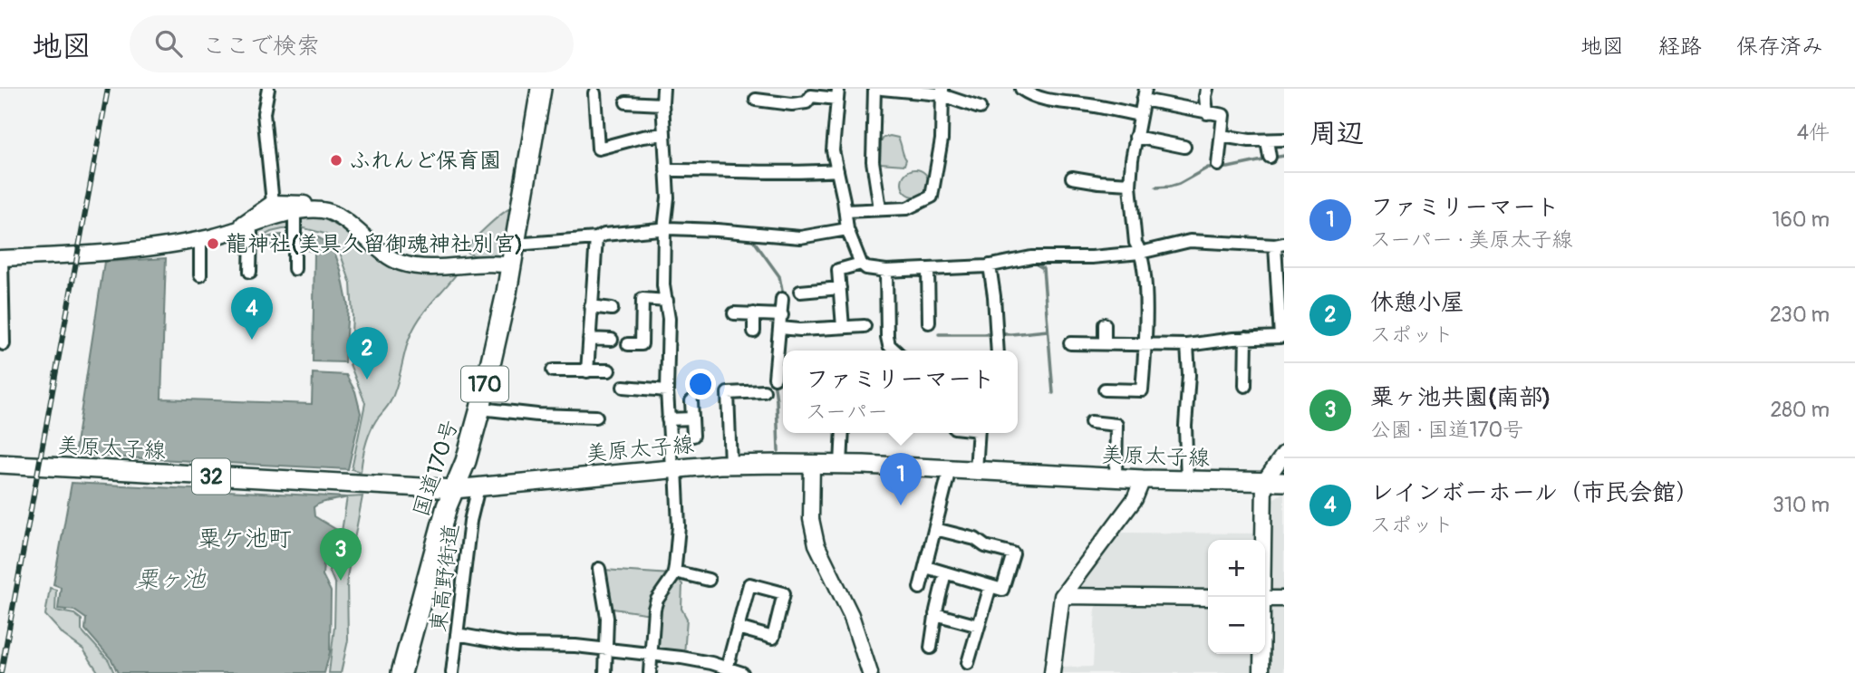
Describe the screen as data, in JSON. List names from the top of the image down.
{
  "streets": {
    "highway": ["170", "国道170号"],
    "main road": ["美原太子線", "32"],
    "street": ["東高野街道"]
  },
  "crossings": [
    ["美原太子線", "国道170号"],
    ["美原太子線", "東高野街道"]
  ],
  "districts": ["粟ケ池町"],
  "water": ["粟ヶ池"],
  "places": ["ふれんど保育園", "龍神社(美具久留御魂神社別宮)"],
  "page": {
    "header": "地図",
    "search": "ここで検索",
    "nav": ["地図", "経路", "保存済み"],
    "heading": ["周辺", "4件"],
    "list": [
      {
        "mark": "1",
        "name": "ファミリーマート",
        "note": "スーパー · 美原太子線",
        "value": "160 m"
      },
      {
        "mark": "2",
        "name": "休憩小屋",
        "note": "スポット",
        "value": "230 m"
      },
      {
        "mark": "3",
        "name": "粟ヶ池共園(南部)",
        "note": "公園 · 国道170号",
        "value": "280 m"
      },
      {
        "mark": "4",
        "name": "レインボーホール（市民会館）",
        "note": "スポット",
        "value": "310 m"
      }
    ],
    "pins": [
      "4",
      "2",
      "1",
      "3"
    ],
    "popup": ["ファミリーマート", "スーパー"],
    "map_buttons": ["+", "−"]
  }
}
